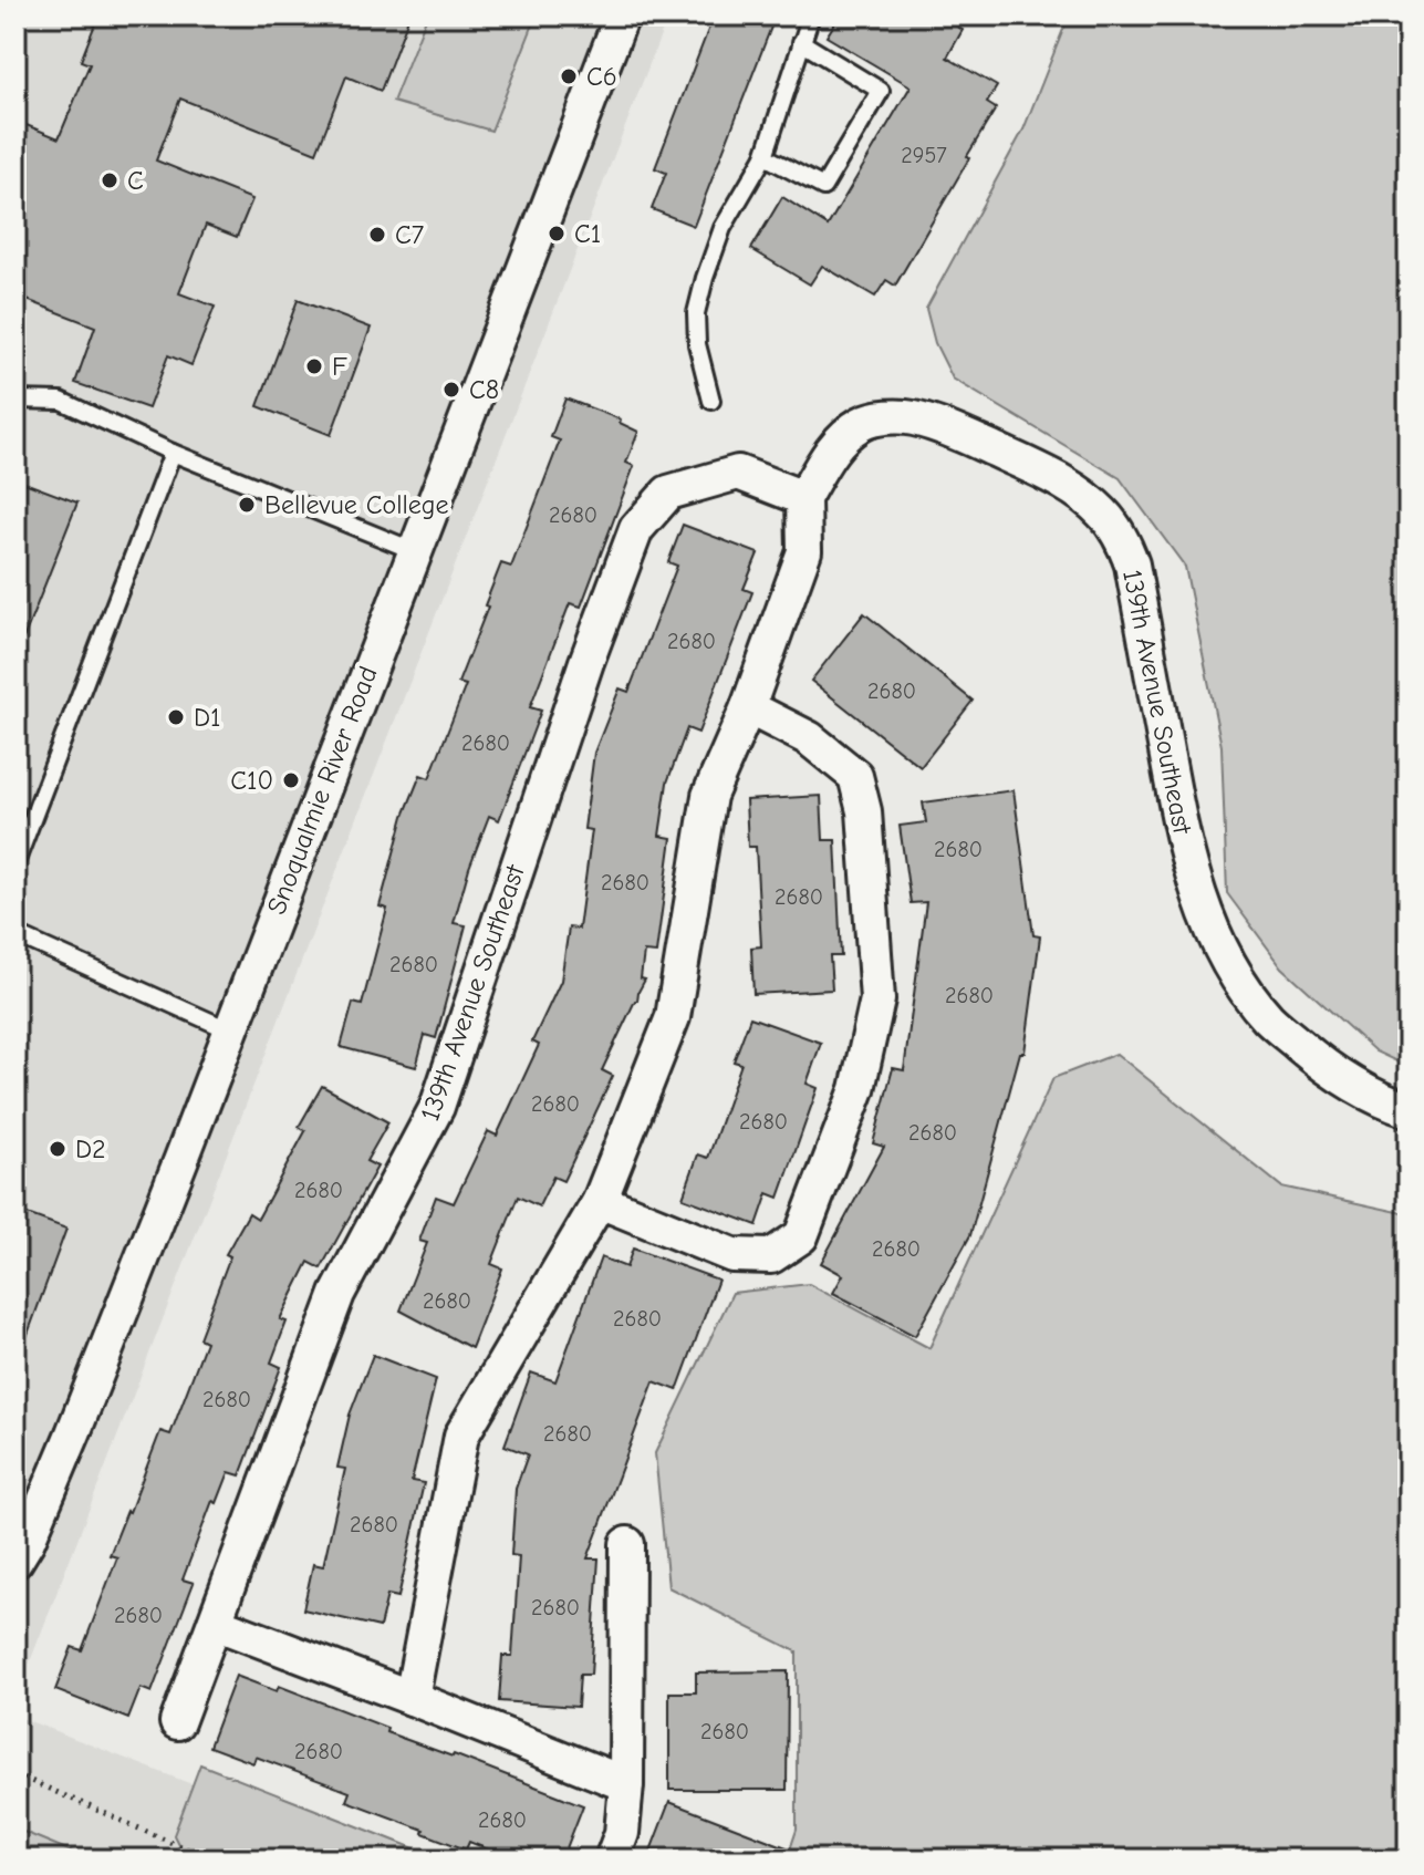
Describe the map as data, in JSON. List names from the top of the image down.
{
  "streets": {
    "street": ["139th Avenue Southeast", "Snoqualmie River Road"]
  },
  "places": [
    "C6",
    "C",
    "C1",
    "C7",
    "F",
    "C8",
    "Bellevue College",
    "D1",
    "C10",
    "D2"
  ],
  "house_numbers": [
    "2957",
    "2680",
    "2680",
    "2680",
    "2680",
    "2680",
    "2680",
    "2680",
    "2680",
    "2680",
    "2680",
    "2680",
    "2680",
    "2680",
    "2680",
    "2680",
    "2680",
    "2680",
    "2680",
    "2680",
    "2680",
    "2680",
    "2680",
    "2680",
    "2680"
  ]
}
